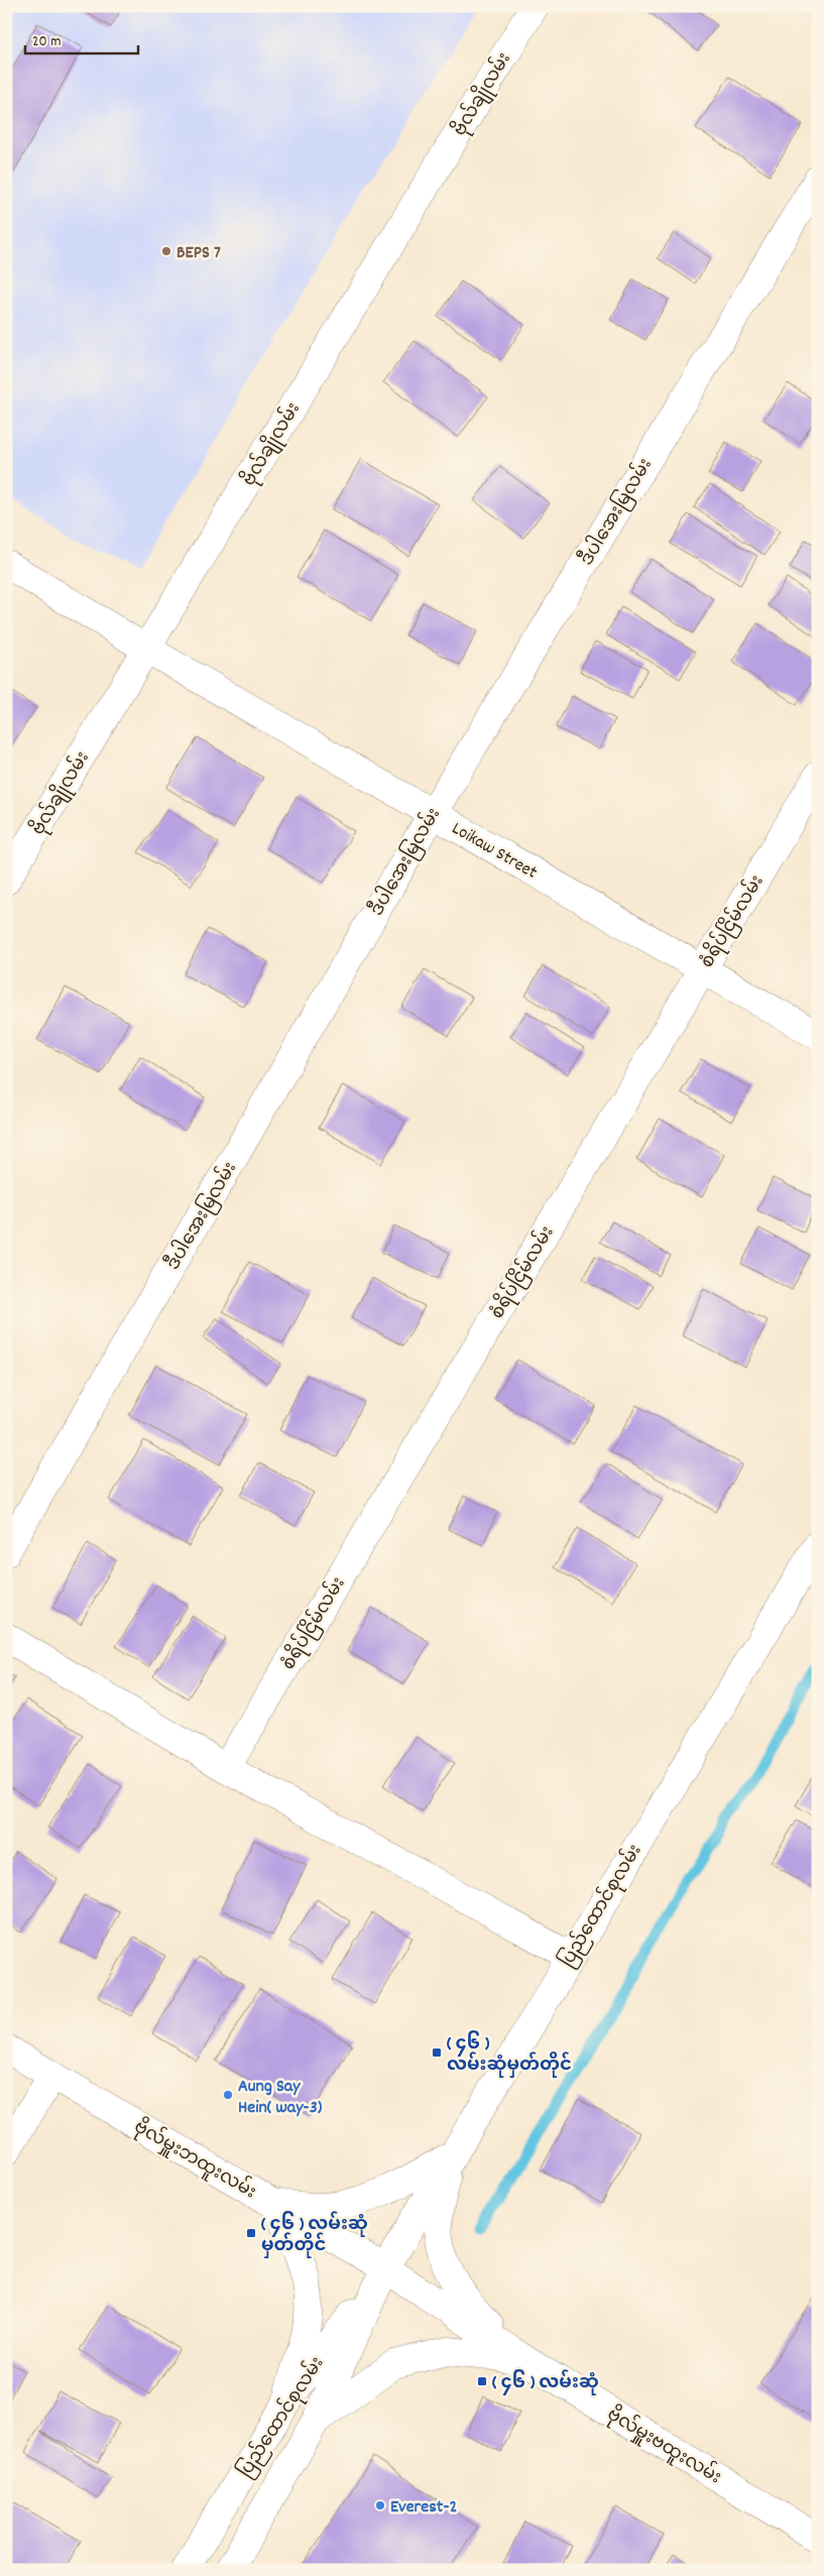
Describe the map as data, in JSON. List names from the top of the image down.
{
  "streets": {
    "street": [
      "ဗိုလ်ချိုလမ်း",
      "ဒီပါအေးမြလမ်း",
      "Loikaw Street",
      "စံရိပ်ငြိမ်လမ်း",
      "ပြည်ထောင်စုလမ်း",
      "ဗိုလ်မှူးဘထူးလမ်း",
      "ဗိုလ်မှူးဗထူးလမ်း"
    ]
  },
  "crossings": [
    ["ဗိုလ်ချိုလမ်း", "Loikaw Street"],
    ["ဒီပါအေးမြလမ်း", "Loikaw Street"],
    ["Loikaw Street", "စံရိပ်ငြိမ်လမ်း"],
    ["ပြည်ထောင်စုလမ်း", "ဗိုလ်မှူးဘထူးလမ်း"],
    ["ပြည်ထောင်စုလမ်း", "ဗိုလ်မှူးဗထူးလမ်း"],
    ["ဗိုလ်မှူးဘထူးလမ်း", "ဗိုလ်မှူးဗထူးလမ်း"]
  ],
  "places": {
    "other": ["BEPS 7", "Aung Say Hein( way-3)", "Everest-2"],
    "transit": ["( ၄၆ ) လမ်းဆုံမှတ်တိုင်", "( ၄၆ ) လမ်းဆုံ မှတ်တိုင်", "( ၄၆ ) လမ်းဆုံ"]
  },
  "scale_bar": "20 m"
}
